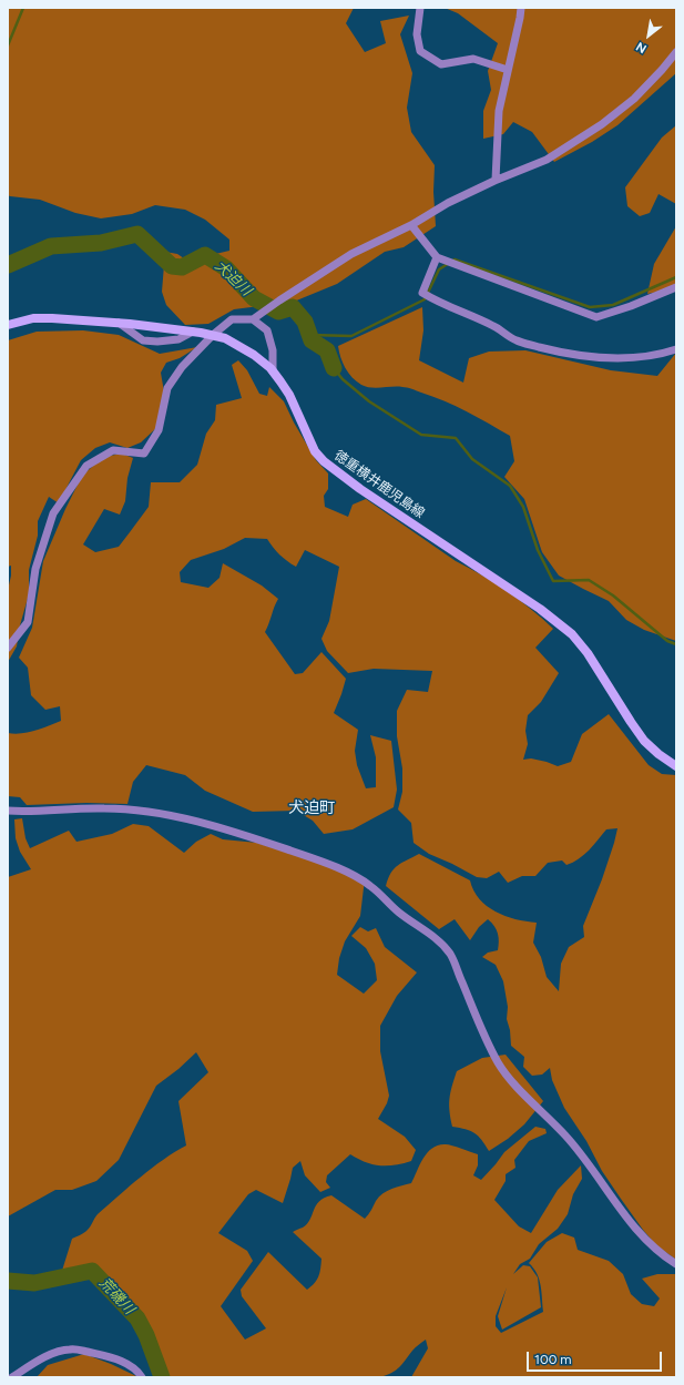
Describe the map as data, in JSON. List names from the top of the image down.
{
  "streets": {
    "main road": ["徳重横井鹿児島線"]
  },
  "districts": ["犬迫町"],
  "water": ["犬迫川", "荒磯川"],
  "scale_bar": "100 m",
  "north": "bottom left"
}
